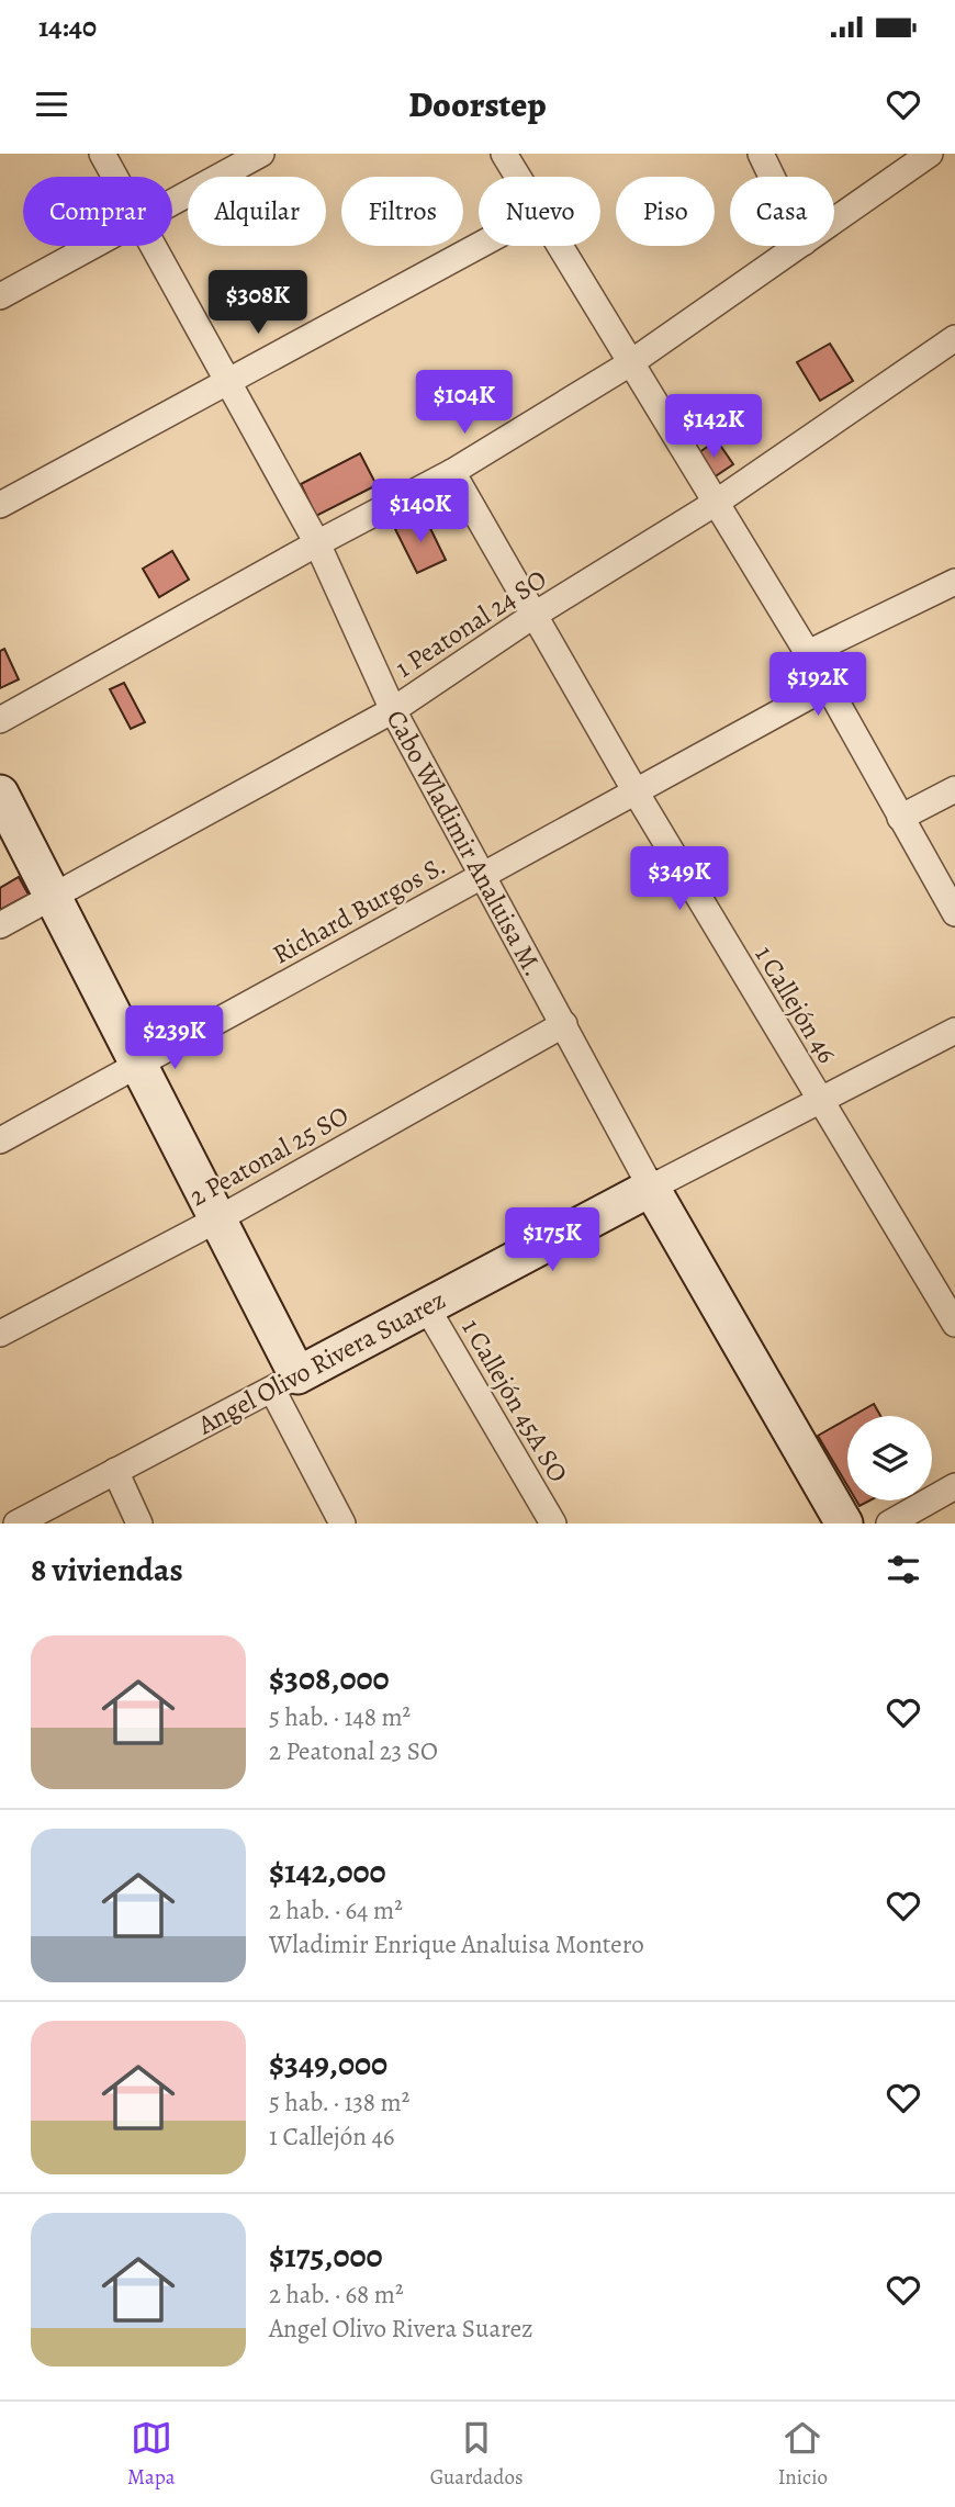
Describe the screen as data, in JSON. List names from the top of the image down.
{
  "streets": {
    "street": [
      "1 Peatonal 24 SO",
      "Cabo Wladimir Analuisa M.",
      "Richard Burgos S.",
      "1 Callejón 46",
      "2 Peatonal 25 SO",
      "Angel Olivo Rivera Suarez",
      "1 Callejón 45A SO"
    ]
  },
  "crossings": [
    ["1 Peatonal 24 SO", "Cabo Wladimir Analuisa M."],
    ["1 Peatonal 24 SO", "1 Callejón 46"],
    ["Cabo Wladimir Analuisa M.", "Richard Burgos S."],
    ["Cabo Wladimir Analuisa M.", "2 Peatonal 25 SO"],
    ["Cabo Wladimir Analuisa M.", "Angel Olivo Rivera Suarez"],
    ["Richard Burgos S.", "1 Callejón 46"],
    ["1 Callejón 46", "Angel Olivo Rivera Suarez"],
    ["Angel Olivo Rivera Suarez", "1 Callejón 45A SO"]
  ],
  "page": {
    "status": "14:40",
    "header": "Doorstep",
    "chip": [
      "Comprar",
      "Alquilar",
      "Filtros",
      "Nuevo",
      "Piso",
      "Casa"
    ],
    "price": [
      "$308K",
      "$104K",
      "$142K",
      "$140K",
      "$192K",
      "$349K",
      "$239K",
      "$175K"
    ],
    "heading": "8 viviendas",
    "list": [
      {
        "name": "$308,000",
        "note": "5 hab. · 148 m² · 2 Peatonal 23 SO"
      },
      {
        "name": "$142,000",
        "note": "2 hab. · 64 m² · Wladimir Enrique Analuisa Montero"
      },
      {
        "name": "$349,000",
        "note": "5 hab. · 138 m² · 1 Callejón 46"
      },
      {
        "name": "$175,000",
        "note": "2 hab. · 68 m² · Angel Olivo Rivera Suarez"
      }
    ],
    "tabs": ["Mapa", "Guardados", "Inicio"]
  }
}
